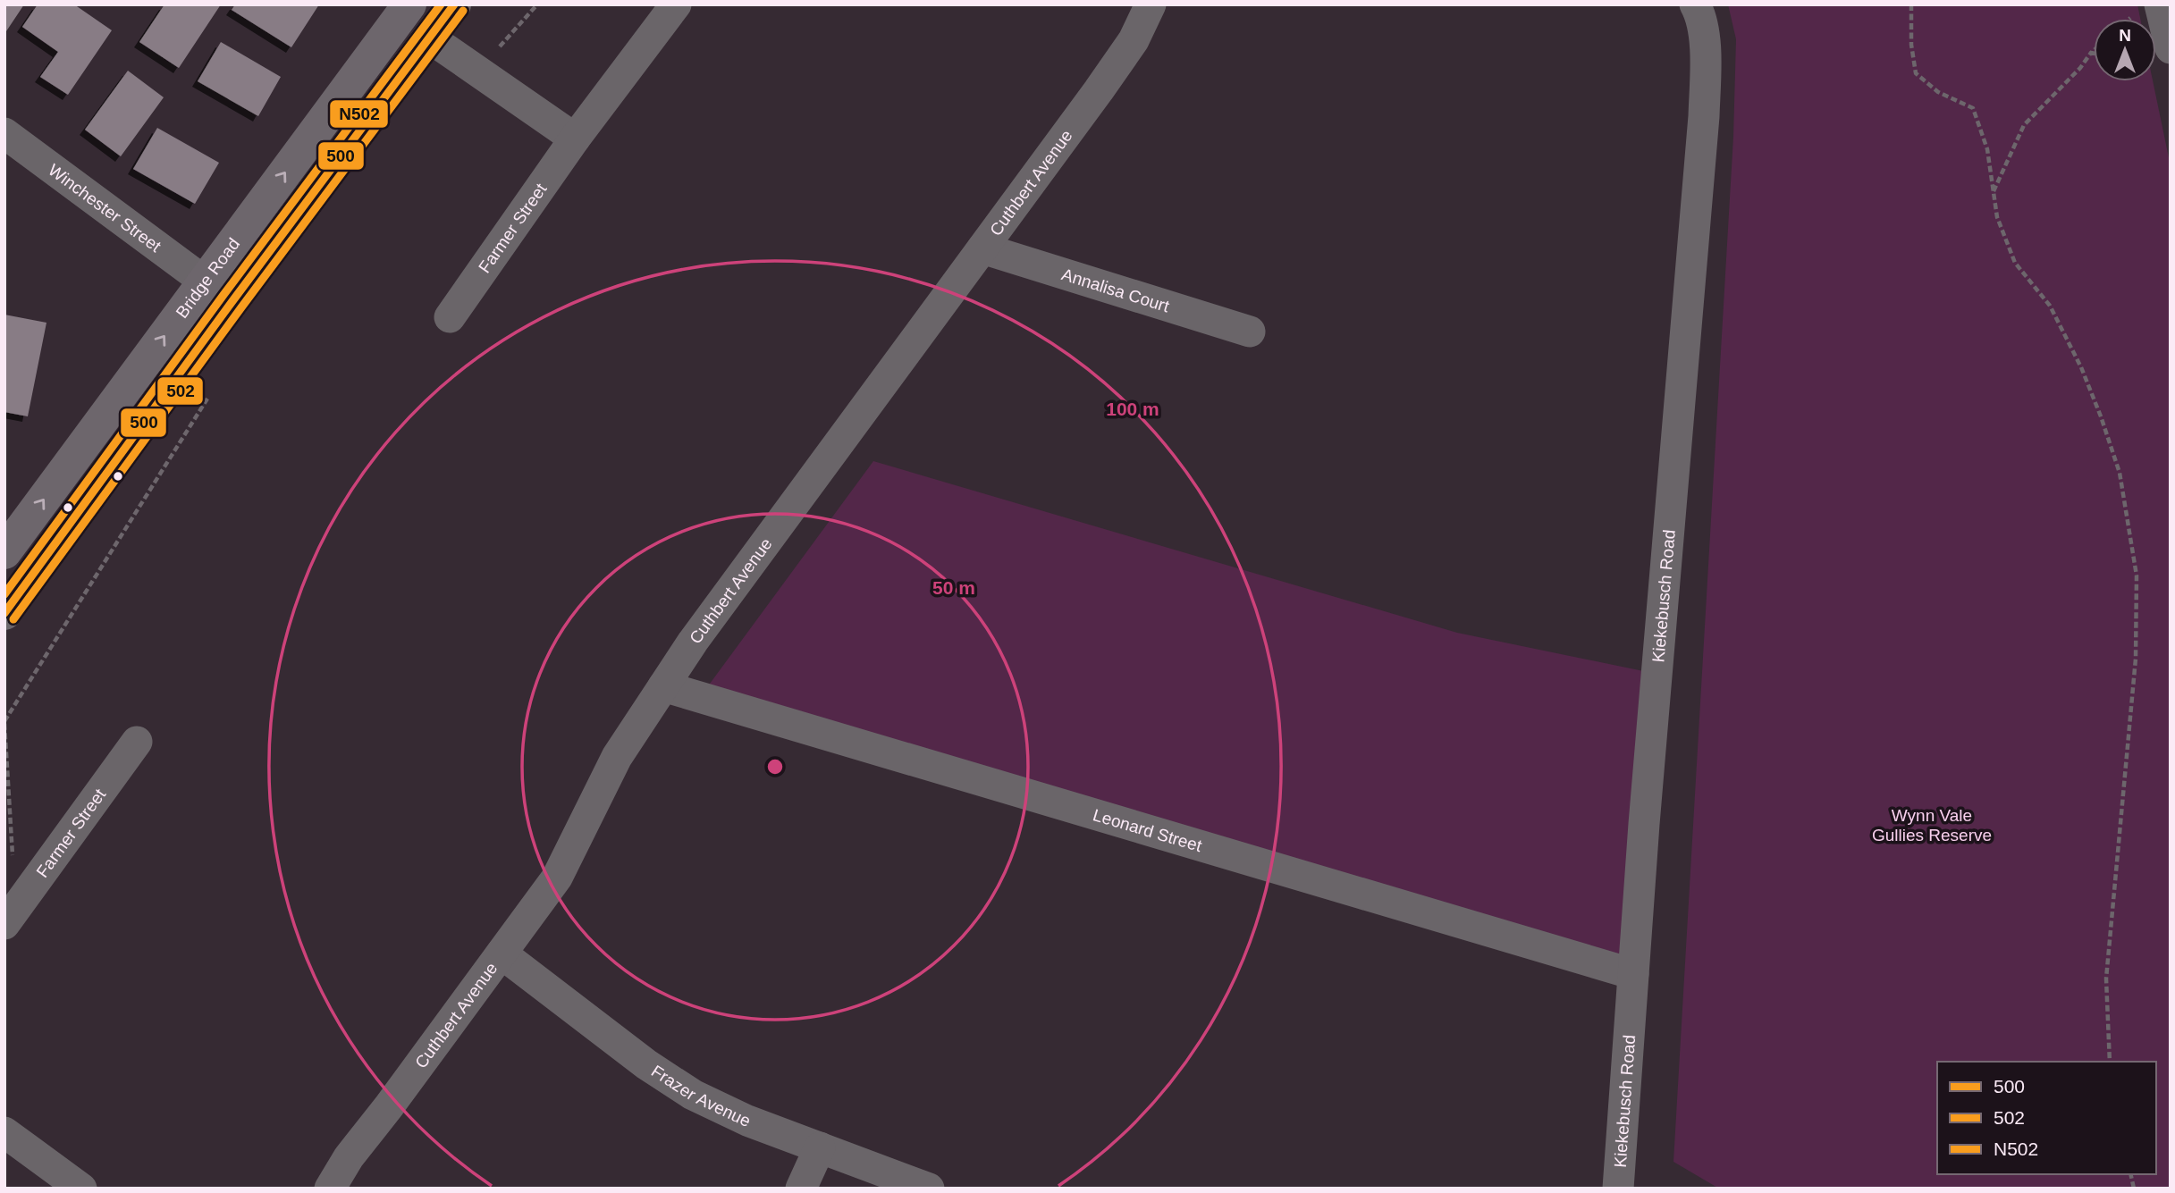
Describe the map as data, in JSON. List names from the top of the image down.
{
  "streets": {
    "main road": ["Bridge Road"],
    "street": [
      "Cuthbert Avenue",
      "Winchester Street",
      "Farmer Street",
      "Annalisa Court",
      "Kiekebusch Road",
      "Leonard Street",
      "Frazer Avenue"
    ]
  },
  "crossings": [
    ["Cuthbert Avenue", "Annalisa Court"],
    ["Cuthbert Avenue", "Leonard Street"],
    ["Cuthbert Avenue", "Frazer Avenue"],
    ["Winchester Street", "Bridge Road"],
    ["Kiekebusch Road", "Leonard Street"]
  ],
  "parks": ["Wynn Vale Gullies Reserve"],
  "lines": ["transit line 500", "transit line N502", "transit line 502"],
  "legend": ["500", "502", "N502"],
  "north": "top",
  "rings": ["100 m", "50 m"]
}
